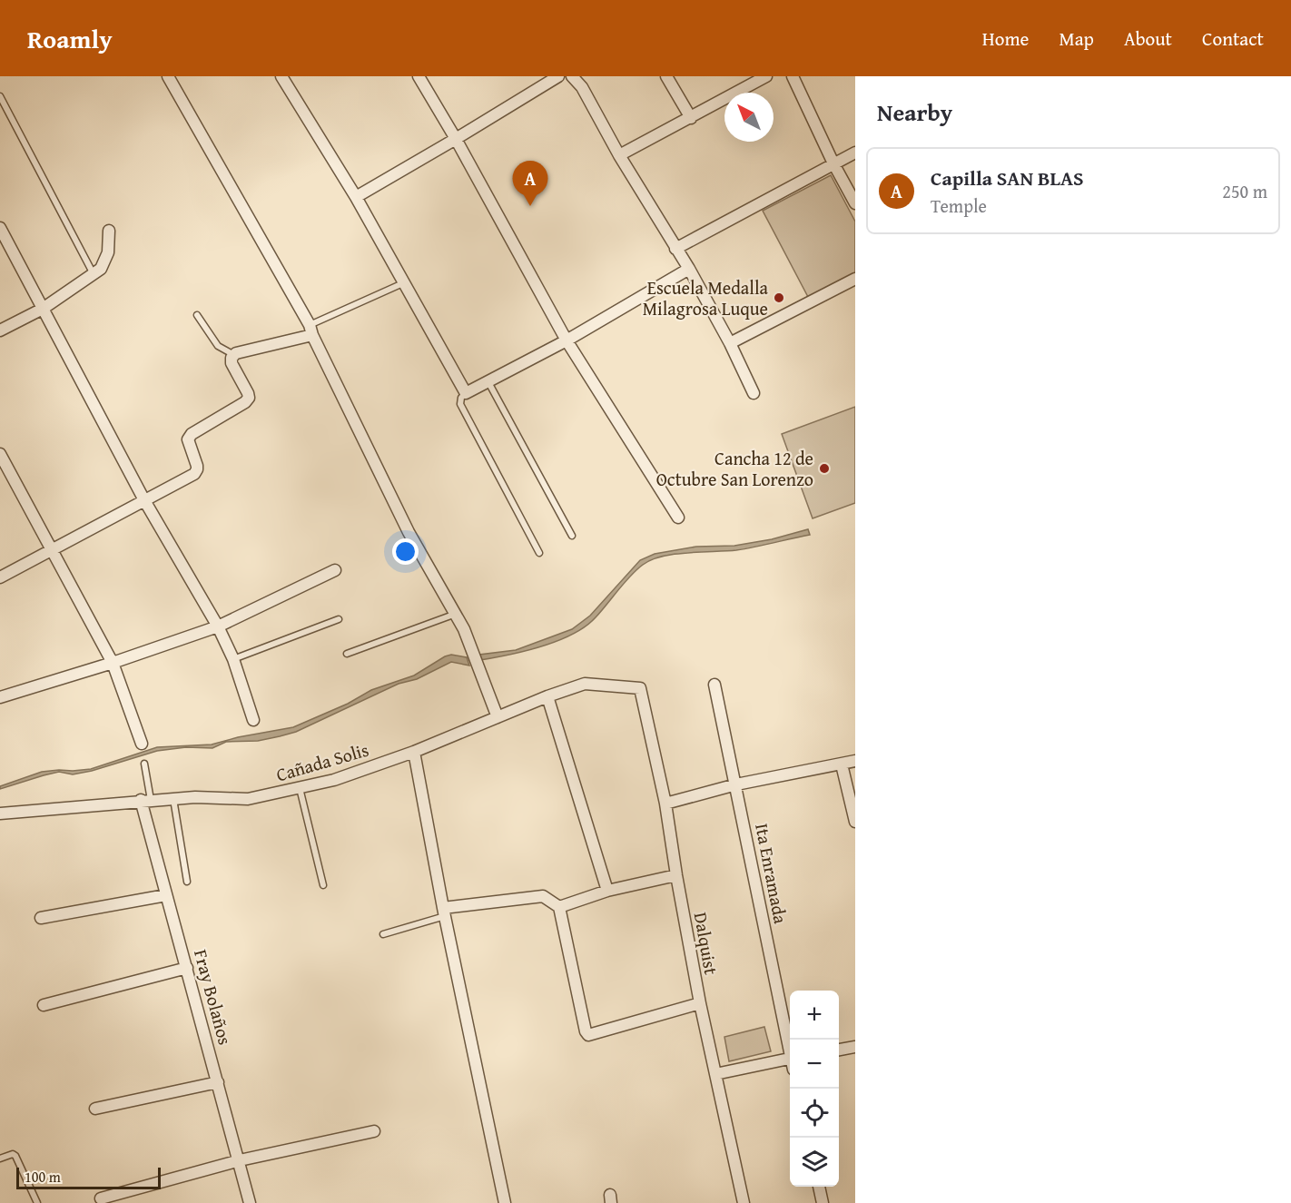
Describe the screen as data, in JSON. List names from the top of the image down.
{
  "streets": {
    "street": [
      "Cañada Solis",
      "Ita Enramada",
      "Dalquist",
      "Fray Bolaños"
    ]
  },
  "crossings": [
    ["Cañada Solis", "Dalquist"],
    ["Cañada Solis", "Fray Bolaños"]
  ],
  "places": ["Escuela Medalla Milagrosa Luque", "Cancha 12 de Octubre San Lorenzo"],
  "scale_bar": "100 m",
  "north": "top left",
  "page": {
    "header": "Roamly",
    "nav": [
      "Home",
      "Map",
      "About",
      "Contact"
    ],
    "heading": "Nearby",
    "list": [
      {
        "mark": "A",
        "name": "Capilla SAN BLAS",
        "note": "Temple",
        "value": "250 m"
      }
    ],
    "pins": "A",
    "map_buttons": ["+", "−"],
    "scale": "100 m"
  }
}
